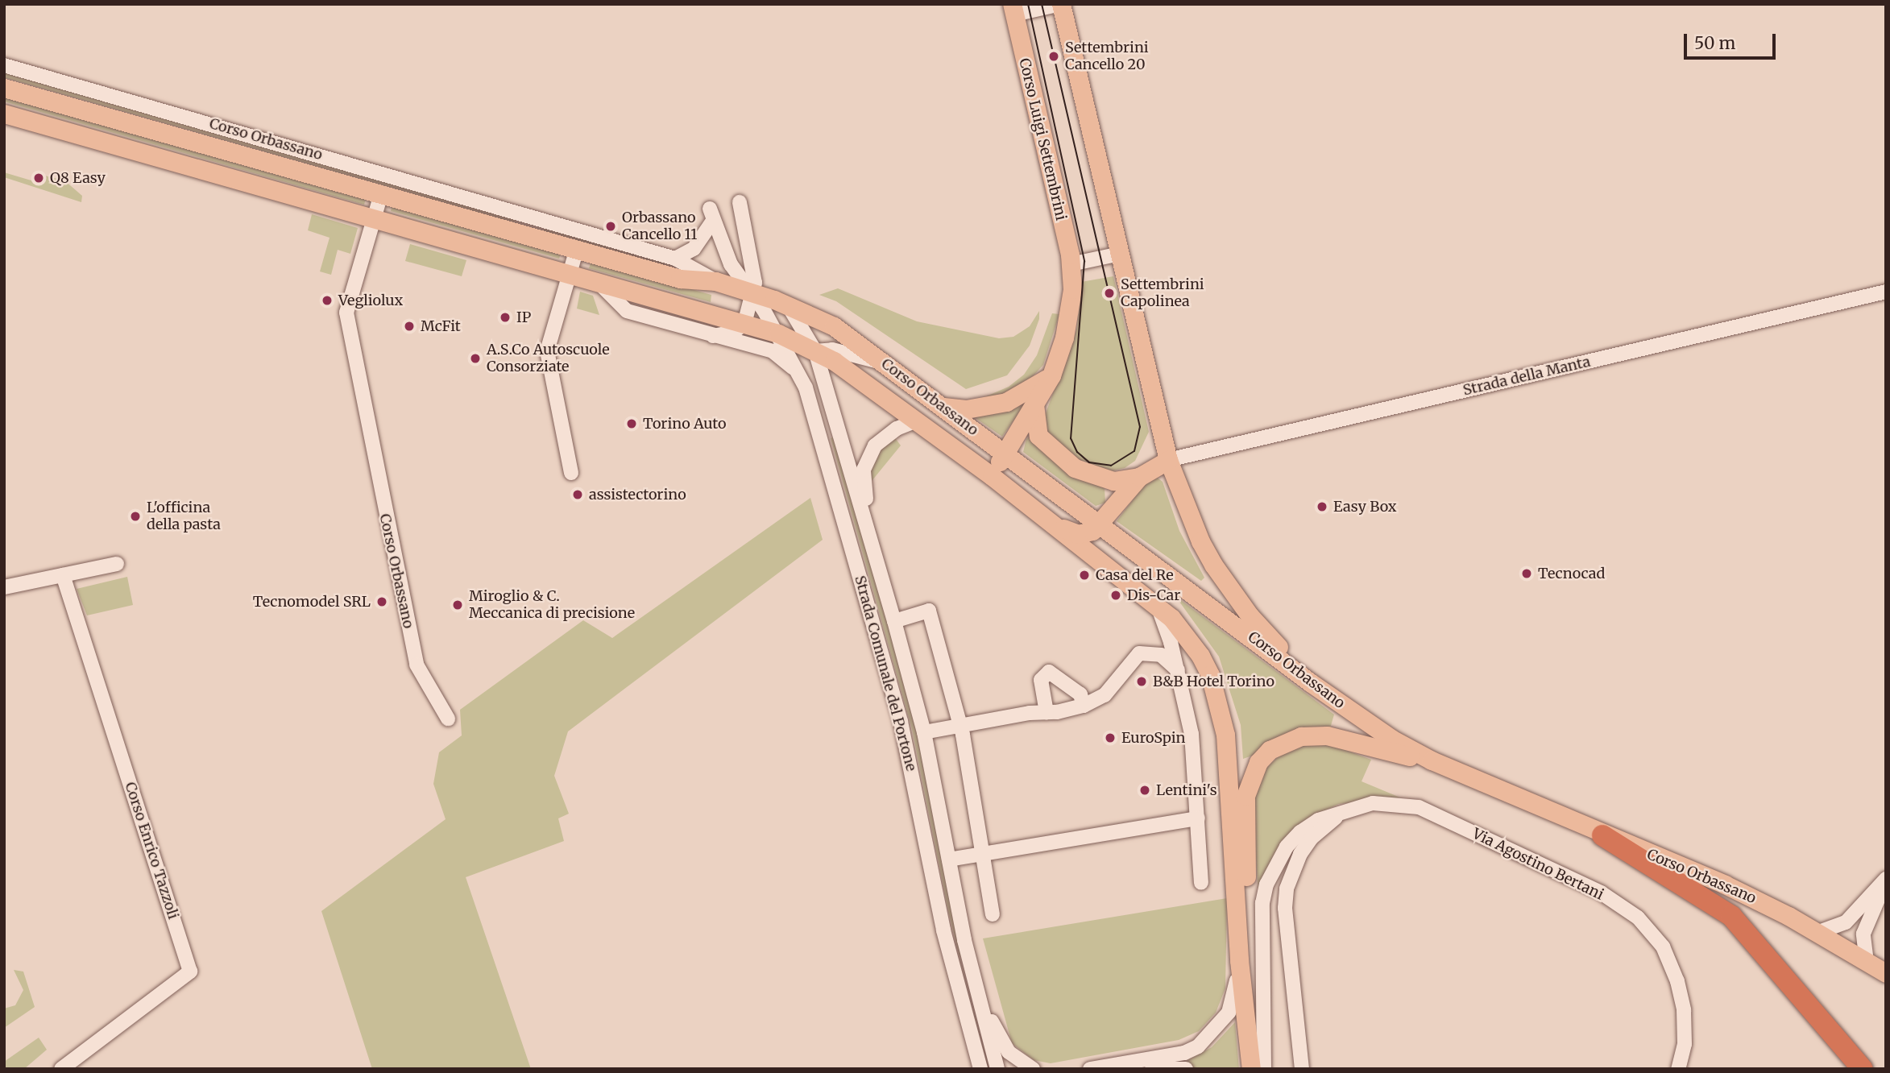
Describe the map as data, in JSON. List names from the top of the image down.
{
  "streets": {
    "main road": ["Corso Orbassano", "Corso Luigi Settembrini"],
    "street": [
      "Strada della Manta",
      "Strada Comunale del Portone",
      "Corso Enrico Tazzoli",
      "Via Agostino Bertani"
    ]
  },
  "crossings": [
    ["Corso Orbassano", "Corso Luigi Settembrini"],
    ["Corso Orbassano", "Strada Comunale del Portone"],
    ["Corso Luigi Settembrini", "Strada della Manta"]
  ],
  "places": [
    "Settembrini Cancello 20",
    "Q8 Easy",
    "Orbassano Cancello 11",
    "Settembrini Capolinea",
    "Vegliolux",
    "IP",
    "McFit",
    "A.S.Co Autoscuole Consorziate",
    "Torino Auto",
    "assistectorino",
    "Easy Box",
    "L'officina della pasta",
    "Tecnocad",
    "Casa del Re",
    "Dis-Car",
    "Tecnomodel SRL",
    "Miroglio & C. Meccanica di precisione",
    "B&B Hotel Torino",
    "EuroSpin",
    "Lentini's"
  ],
  "scale_bar": "50 m"
}
